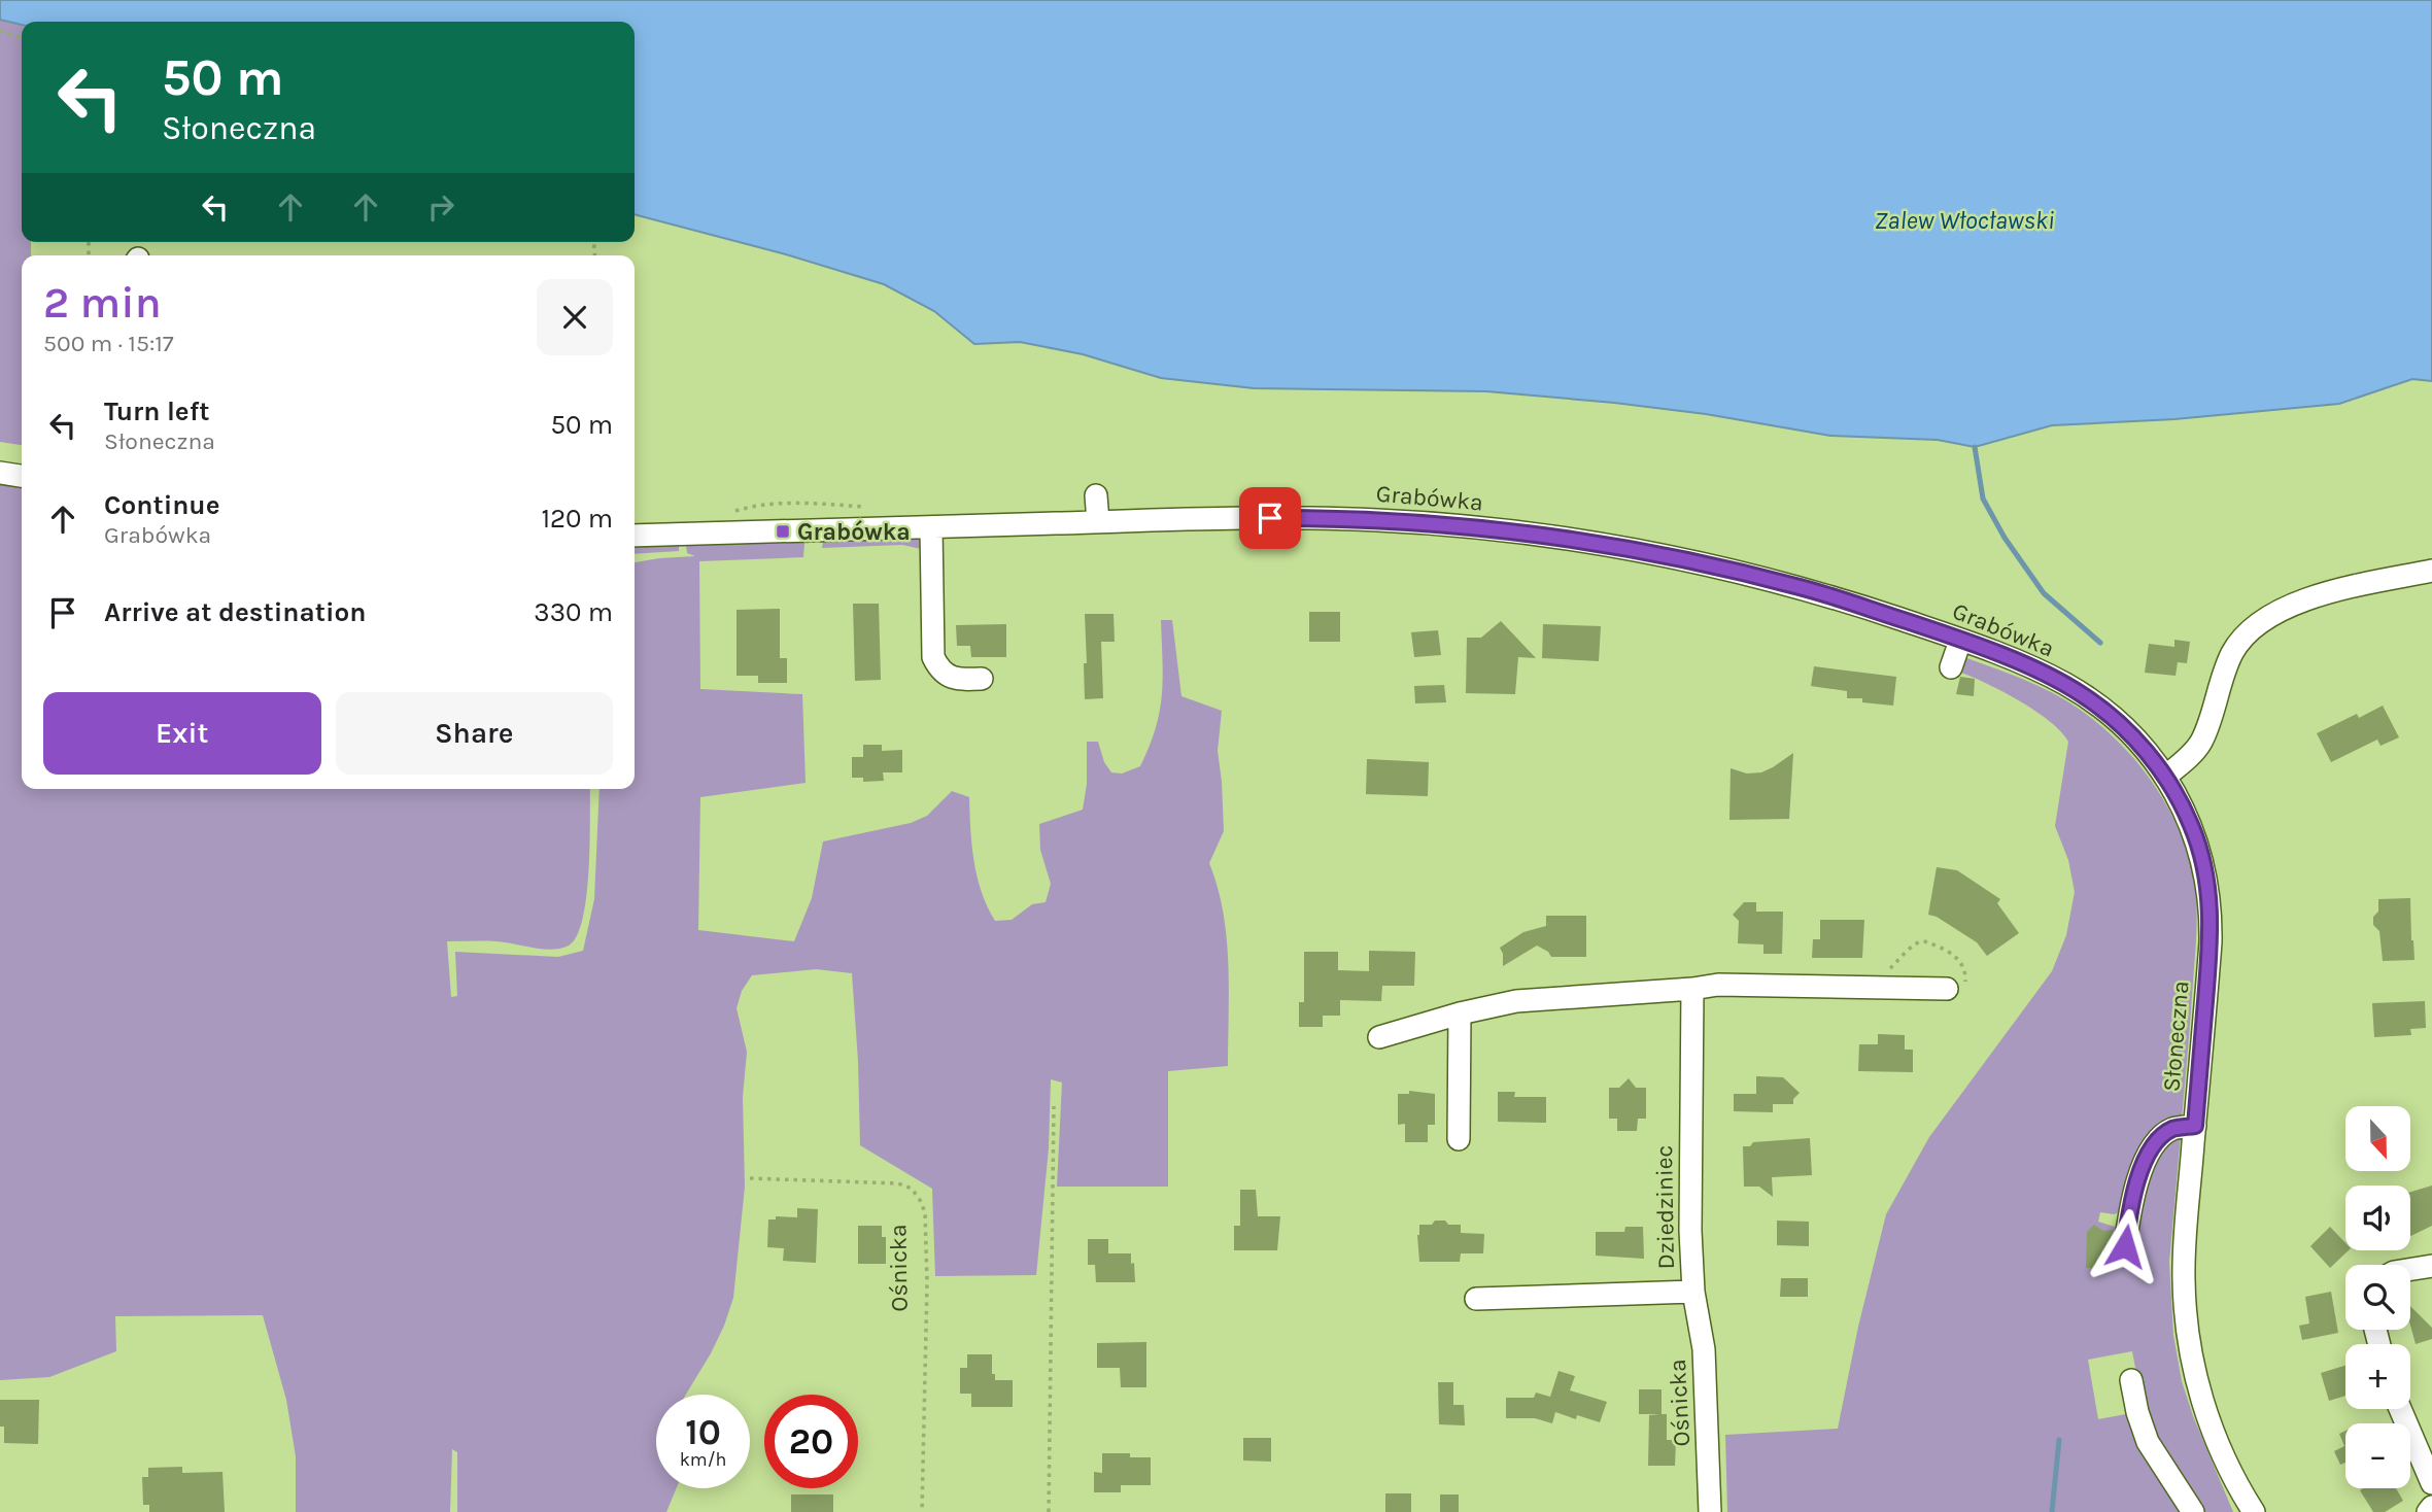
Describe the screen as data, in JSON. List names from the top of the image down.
{
  "streets": {
    "street": [
      "Grabówka",
      "Słoneczna",
      "Dziedziniec",
      "Ośnicka"
    ]
  },
  "crossings": [
    ["Grabówka", "Słoneczna"],
    ["Dziedziniec", "Ośnicka"]
  ],
  "water": ["Zalew Włocławski"],
  "places": {
    "transit": ["Grabówka"]
  },
  "north": "bottom",
  "page": {
    "turn": ["50 m", "Słoneczna"],
    "heading": ["2 min", "500 m · 15:17"],
    "list": [
      {
        "name": "Turn left",
        "note": "Słoneczna",
        "value": "50 m"
      },
      {
        "name": "Continue",
        "note": "Grabówka",
        "value": "120 m"
      },
      {
        "name": "Arrive at destination",
        "value": "330 m"
      }
    ],
    "buttons": ["Exit", "Share"],
    "map_buttons": ["+", "−"],
    "speed": "10 km/h",
    "limit": "20"
  }
}
